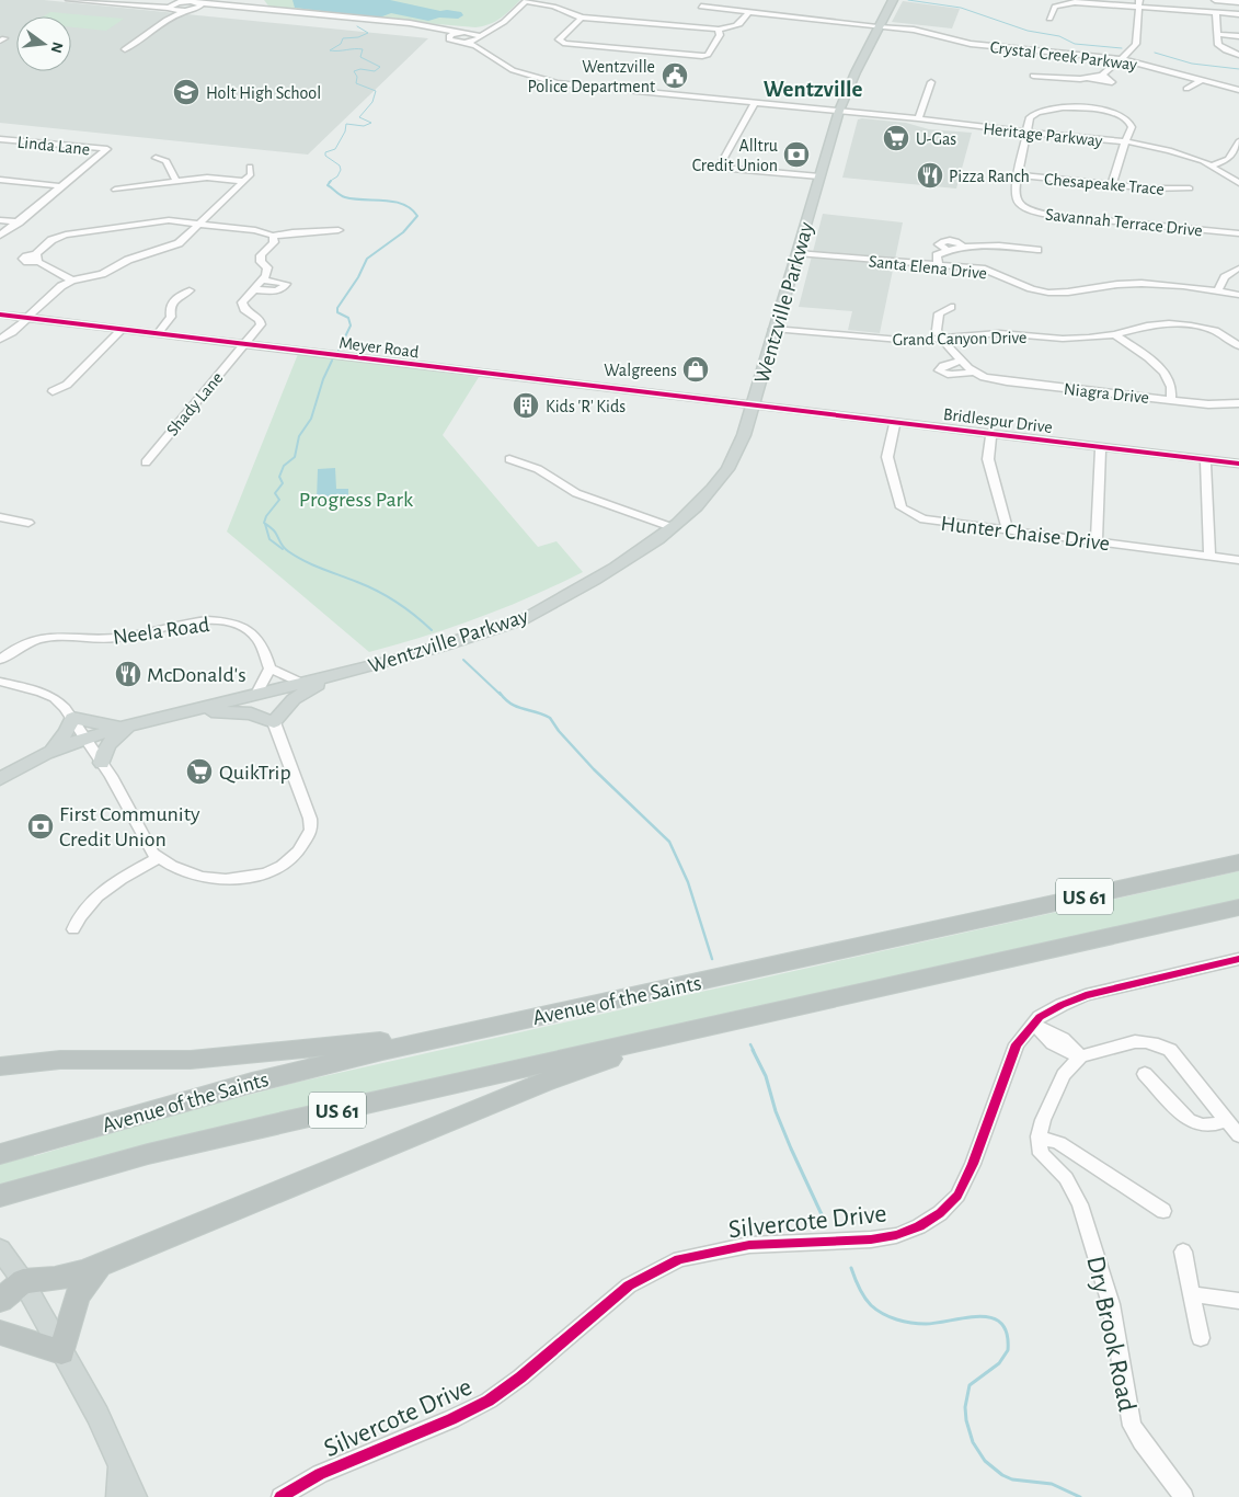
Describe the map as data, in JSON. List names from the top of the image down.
{
  "streets": {
    "highway": ["US 61", "Avenue of the Saints"],
    "main road": ["Wentzville Parkway"],
    "street": [
      "Crystal Creek Parkway",
      "Heritage Parkway",
      "Linda Lane",
      "Chesapeake Trace",
      "Savannah Terrace Drive",
      "Santa Elena Drive",
      "Grand Canyon Drive",
      "Meyer Road",
      "Niagra Drive",
      "Shady Lane",
      "Bridlespur Drive",
      "Hunter Chaise Drive",
      "Neela Road",
      "Silvercote Drive",
      "Dry Brook Road"
    ]
  },
  "crossings": [
    ["Crystal Creek Parkway", "Wentzville Parkway"],
    ["Heritage Parkway", "Savannah Terrace Drive"],
    ["Heritage Parkway", "Wentzville Parkway"],
    ["Chesapeake Trace", "Savannah Terrace Drive"],
    ["Santa Elena Drive", "Wentzville Parkway"],
    ["Wentzville Parkway", "Grand Canyon Drive"],
    ["Wentzville Parkway", "Meyer Road"],
    ["Wentzville Parkway", "Bridlespur Drive"],
    ["Grand Canyon Drive", "Niagra Drive"],
    ["Meyer Road", "Shady Lane"],
    ["Meyer Road", "Bridlespur Drive"],
    ["Bridlespur Drive", "Hunter Chaise Drive"]
  ],
  "districts": ["Wentzville"],
  "parks": ["Progress Park"],
  "places": {
    "public building": ["Wentzville Police Department"],
    "school or university": ["Holt High School"],
    "supermarket": ["U-Gas", "QuikTrip"],
    "bank": ["Alltru Credit Union", "First Community Credit Union"],
    "restaurant": ["Pizza Ranch", "McDonald's"],
    "shop": ["Walgreens"],
    "building": ["Kids 'R' Kids"]
  },
  "north": "right"
}
